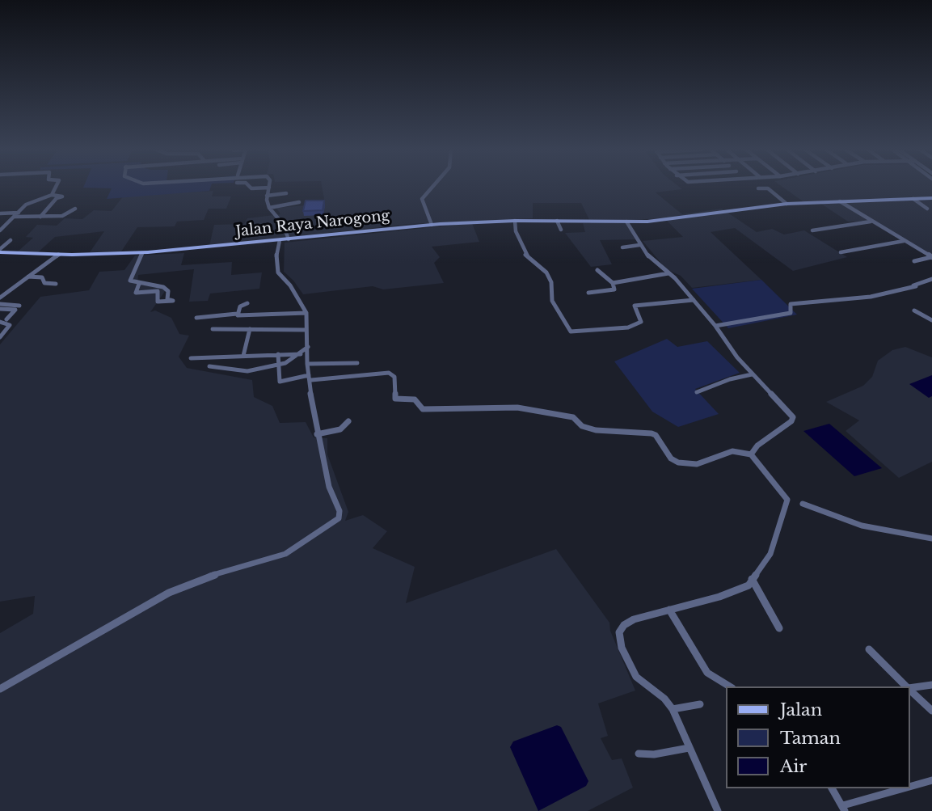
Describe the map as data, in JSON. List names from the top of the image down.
{
  "streets": {
    "main road": ["Jalan Raya Narogong"]
  },
  "legend": ["Jalan", "Taman", "Air"]
}
